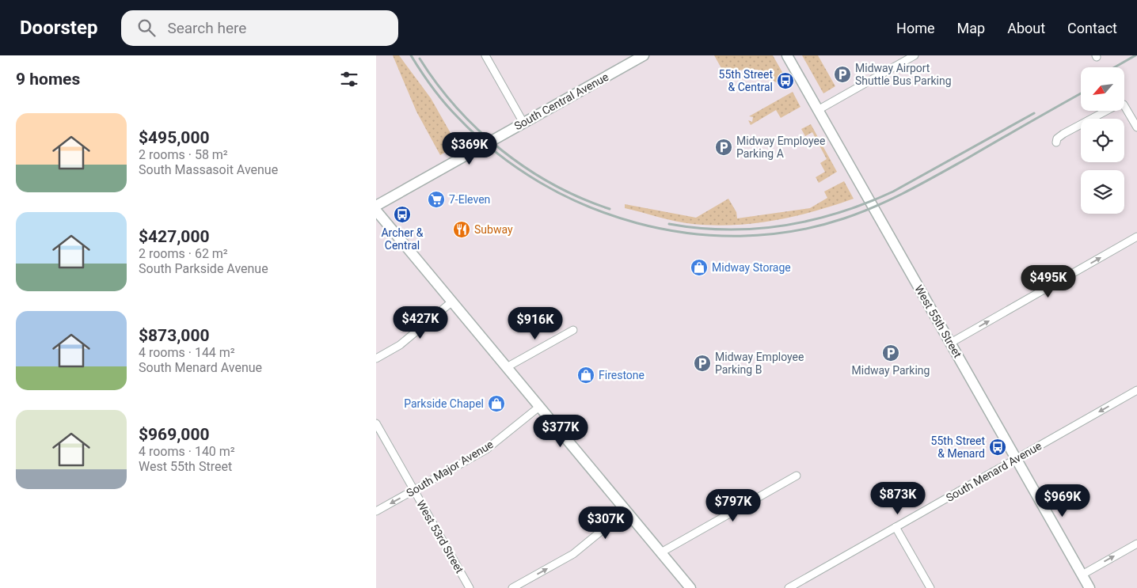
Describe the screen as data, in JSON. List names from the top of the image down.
{
  "streets": {
    "main road": ["South Central Avenue", "West 55th Street"],
    "street": ["South Major Avenue", "South Menard Avenue", "West 53rd Street"]
  },
  "crossings": [
    ["West 55th Street", "South Menard Avenue"],
    ["South Major Avenue", "West 53rd Street"]
  ],
  "places": {
    "parking": [
      "Midway Airport Shuttle Bus Parking",
      "Midway Employee Parking A",
      "Midway Parking",
      "Midway Employee Parking B"
    ],
    "bus stop": ["55th Street & Central", "Archer & Central", "55th Street & Menard"],
    "supermarket": ["7-Eleven"],
    "restaurant": ["Subway"],
    "shop": ["Midway Storage", "Firestone", "Parkside Chapel"]
  },
  "north": "bottom left",
  "page": {
    "header": "Doorstep",
    "search": "Search here",
    "nav": [
      "Home",
      "Map",
      "About",
      "Contact"
    ],
    "heading": "9 homes",
    "list": [
      {
        "name": "$495,000",
        "note": "2 rooms · 58 m² · South Massasoit Avenue"
      },
      {
        "name": "$427,000",
        "note": "2 rooms · 62 m² · South Parkside Avenue"
      },
      {
        "name": "$873,000",
        "note": "4 rooms · 144 m² · South Menard Avenue"
      },
      {
        "name": "$969,000",
        "note": "4 rooms · 140 m² · West 55th Street"
      }
    ],
    "price": [
      "$369K",
      "$495K",
      "$427K",
      "$916K",
      "$377K",
      "$873K",
      "$969K",
      "$797K",
      "$307K"
    ]
  }
}
